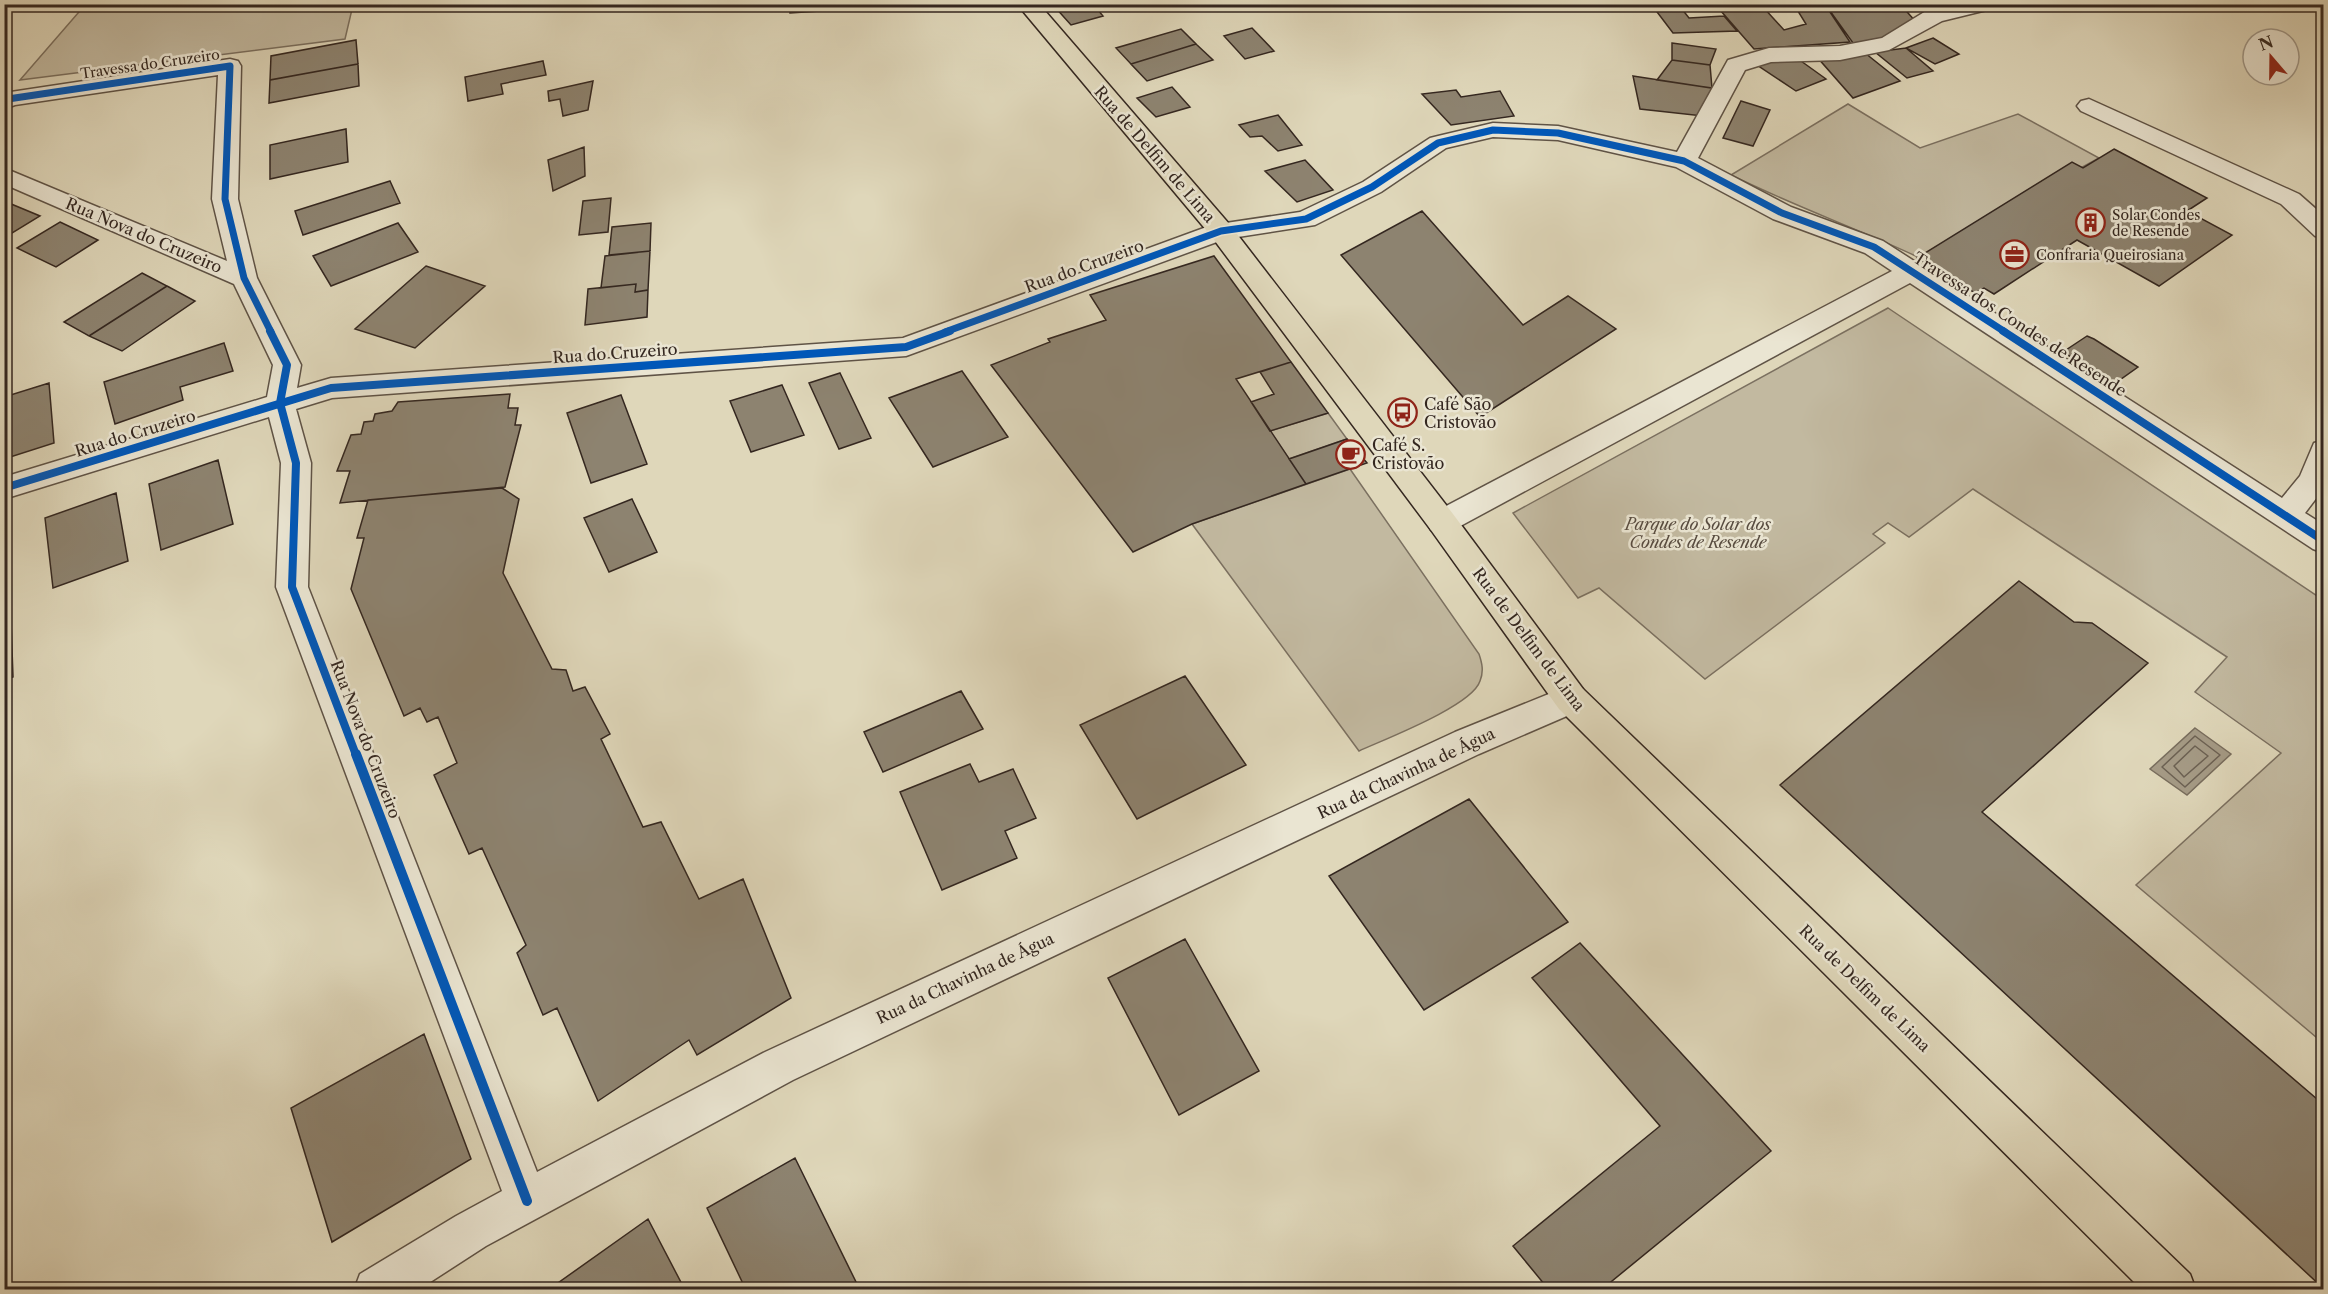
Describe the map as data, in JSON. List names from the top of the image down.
{
  "streets": {
    "main road": ["Rua de Delfim de Lima"],
    "street": [
      "Travessa do Cruzeiro",
      "Rua Nova do Cruzeiro",
      "Rua do Cruzeiro",
      "Travessa dos Condes de Resende",
      "Rua da Chavinha de Água"
    ]
  },
  "crossings": [
    ["Travessa do Cruzeiro", "Rua Nova do Cruzeiro"],
    ["Rua de Delfim de Lima", "Rua do Cruzeiro"],
    ["Rua de Delfim de Lima", "Travessa dos Condes de Resende"],
    ["Rua de Delfim de Lima", "Rua da Chavinha de Água"],
    ["Rua Nova do Cruzeiro", "Rua do Cruzeiro"],
    ["Rua Nova do Cruzeiro", "Rua da Chavinha de Água"],
    ["Rua do Cruzeiro", "Travessa dos Condes de Resende"]
  ],
  "parks": ["Parque do Solar dos Condes de Resende"],
  "places": {
    "building": ["Solar Condes de Resende"],
    "office": ["Confraria Queirosiana"],
    "bus stop": ["Café São Cristovão"],
    "cafe": ["Café S. Cristovão"]
  },
  "north": "top"
}
